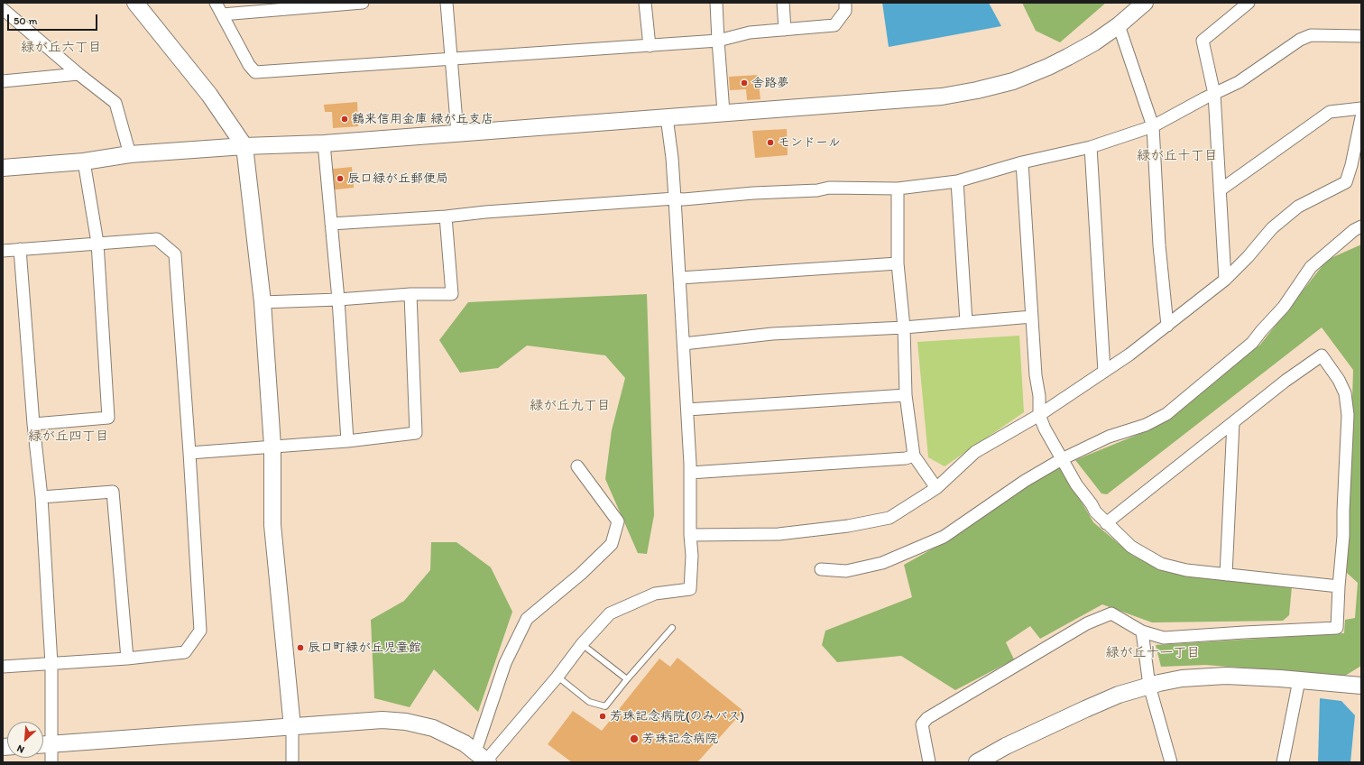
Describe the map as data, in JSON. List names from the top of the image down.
{
  "districts": [
    "緑が丘六丁目",
    "緑が丘十丁目",
    "緑が丘九丁目",
    "緑が丘四丁目",
    "緑が丘十一丁目"
  ],
  "places": [
    "舎路夢",
    "鶴来信用金庫 緑が丘支店",
    "モンドール",
    "辰口緑が丘郵便局",
    "辰口町緑が丘児童館",
    "芳珠記念病院(のみバス)",
    "芳珠記念病院"
  ],
  "scale_bar": "50 m",
  "north": "bottom left"
}
